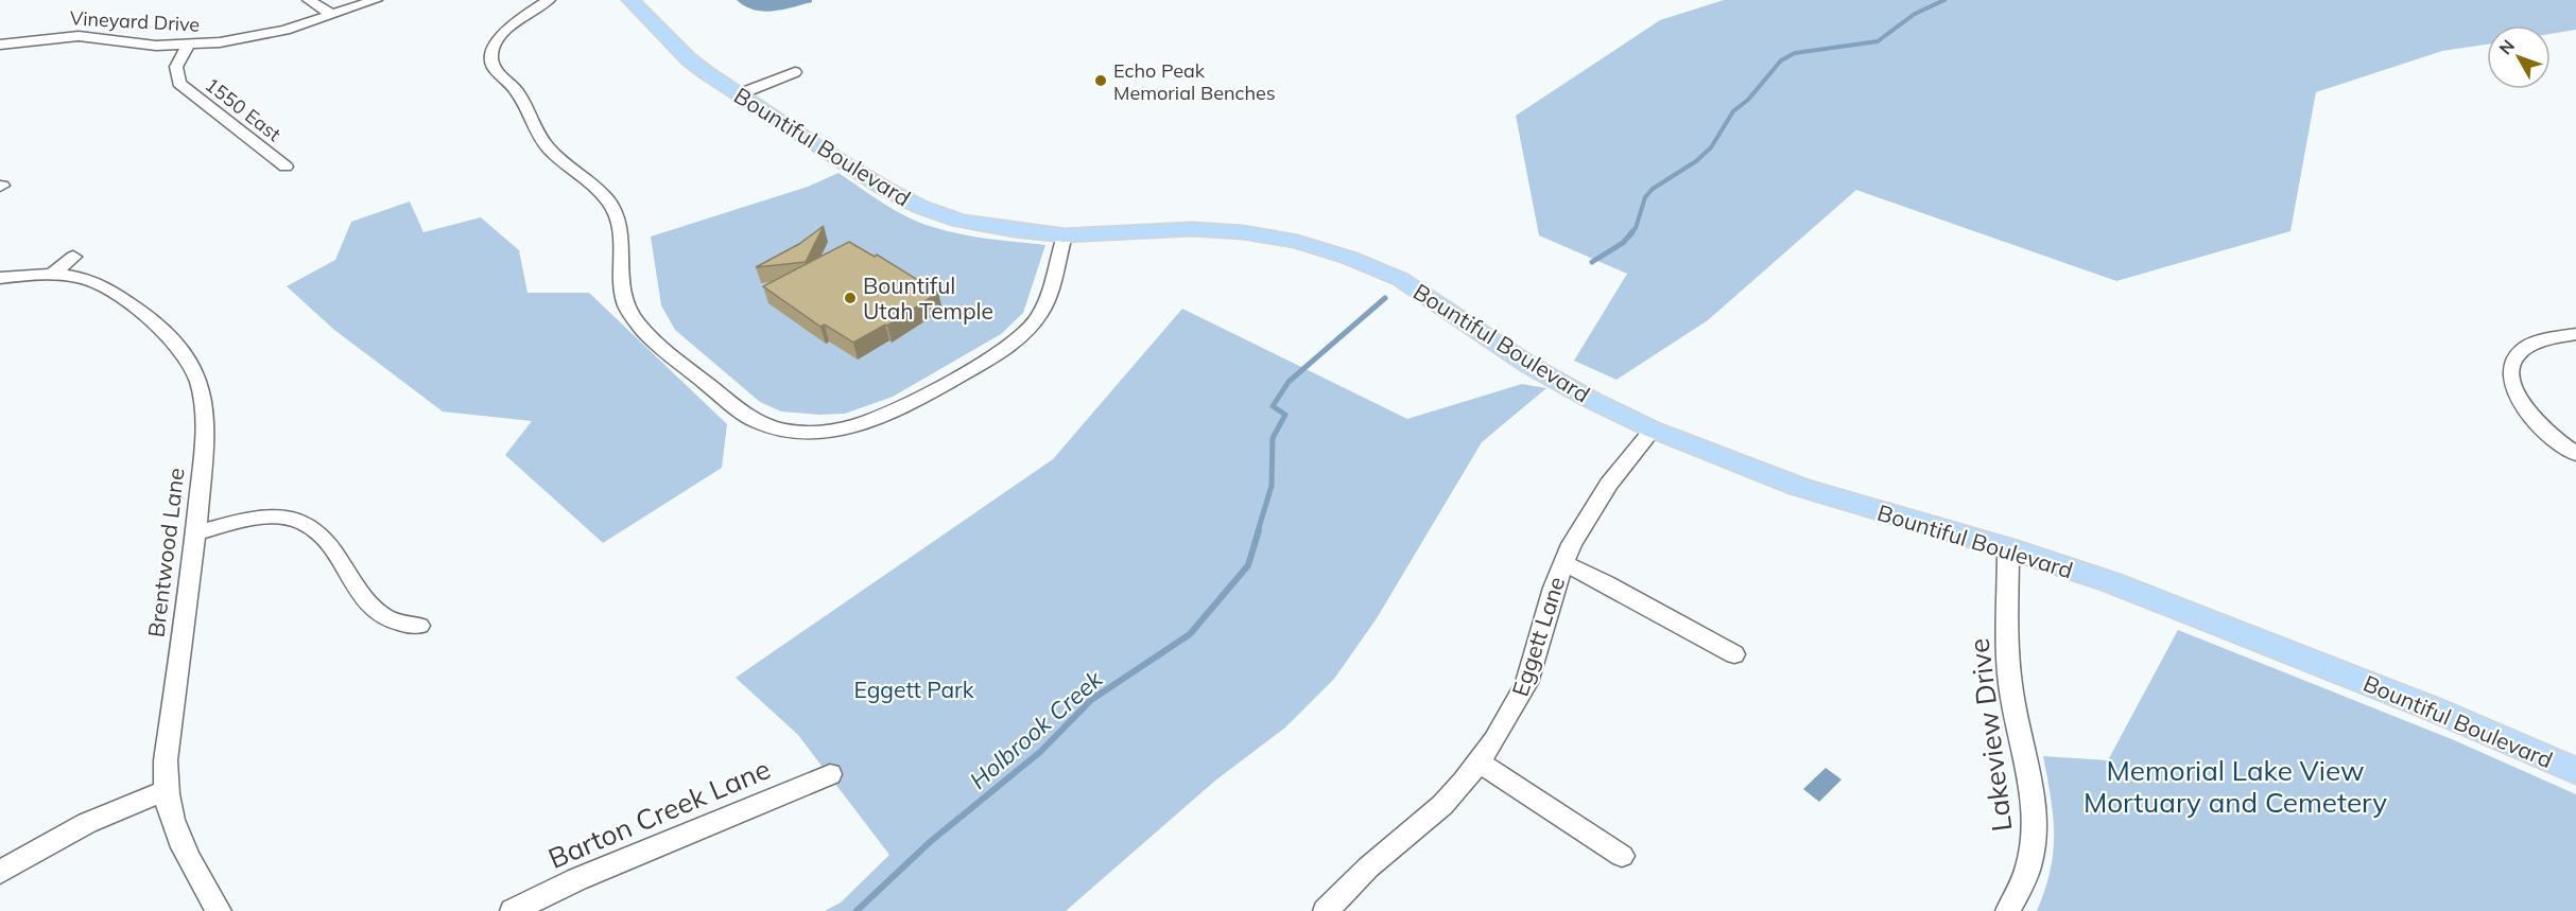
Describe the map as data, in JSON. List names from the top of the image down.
{
  "streets": {
    "main road": ["Bountiful Boulevard"],
    "street": [
      "Vineyard Drive",
      "1550 East",
      "Brentwood Lane",
      "Eggett Lane",
      "Lakeview Drive",
      "Barton Creek Lane"
    ]
  },
  "crossings": [
    ["Vineyard Drive", "1550 East"],
    ["Bountiful Boulevard", "Eggett Lane"],
    ["Bountiful Boulevard", "Lakeview Drive"]
  ],
  "water": ["Holbrook Creek"],
  "parks": ["Eggett Park", "Memorial Lake View Mortuary and Cemetery"],
  "places": ["Echo Peak Memorial Benches", "Bountiful Utah Temple"],
  "north": "top left"
}
